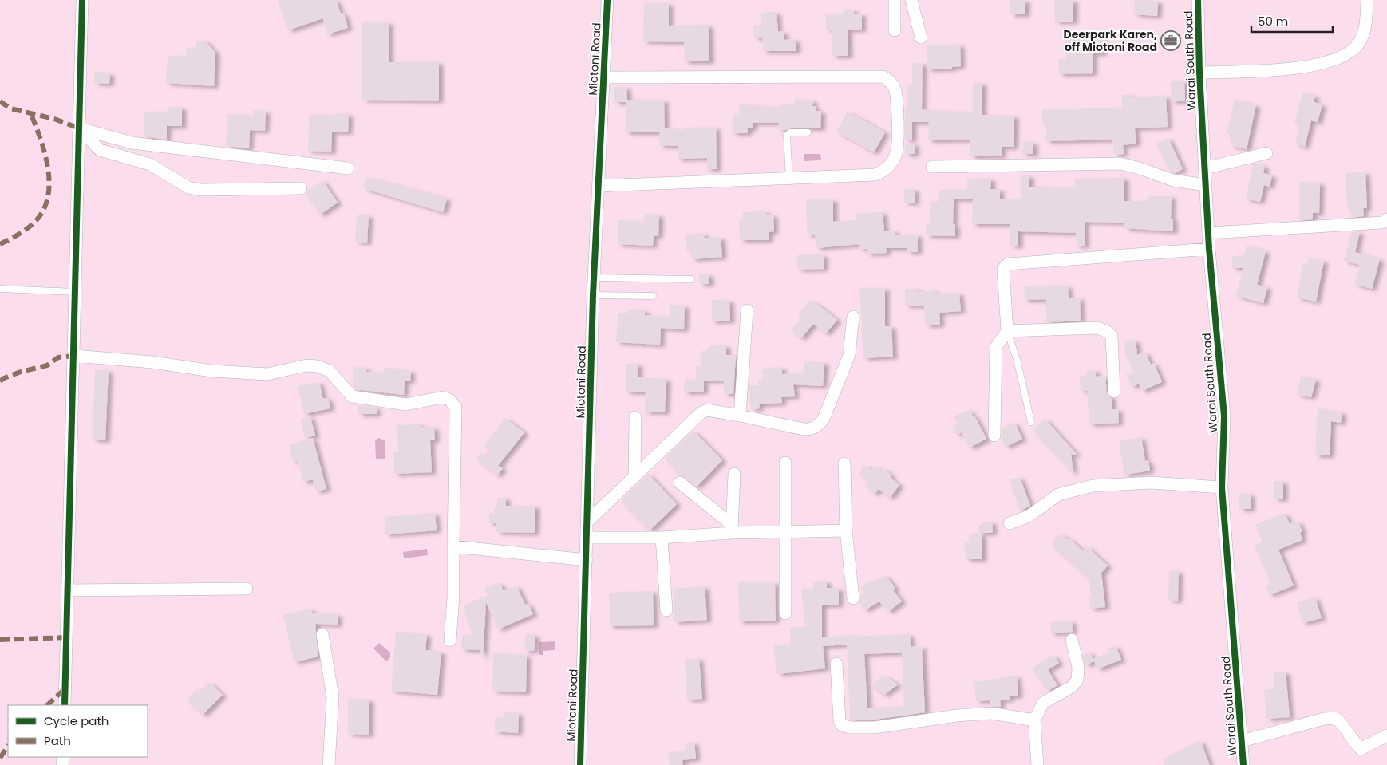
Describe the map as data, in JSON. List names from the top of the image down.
{
  "streets": {
    "street": ["Miotoni Road", "Warai South Road"]
  },
  "places": {
    "office": ["Deerpark Karen, off Miotoni Road"]
  },
  "legend": ["Cycle path", "Path"],
  "scale_bar": "50 m"
}
